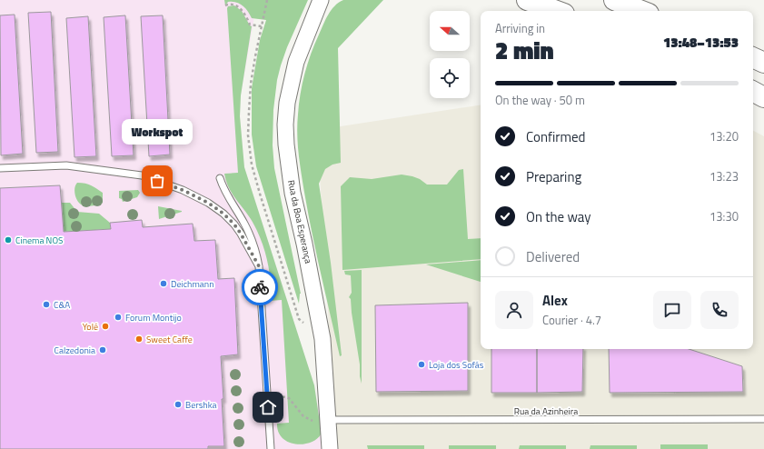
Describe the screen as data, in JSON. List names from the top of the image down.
{
  "streets": {
    "street": ["Rua da Boa Esperança"],
    "lane": ["Rua da Azinheira"]
  },
  "crossings": [
    ["Rua da Boa Esperança", "Rua da Azinheira"]
  ],
  "places": [
    "Workspot",
    "Cinema NOS",
    "Deichmann",
    "C&A",
    "Forum Montijo",
    "Yolé",
    "Sweet Caffe",
    "Calzedonia",
    "Loja dos Sofás",
    "Bershka"
  ],
  "north": "left",
  "page": {
    "heading": ["2 min", "Arriving in", "13:48–13:53"],
    "panel": ["Alex", "Courier · 4.7"],
    "bar": "On the way · 50 m",
    "list": [
      ["Confirmed", "13:20"],
      ["Preparing", "13:23"],
      ["On the way", "13:30"],
      "Delivered"
    ],
    "bubble": "Workspot"
  }
}
